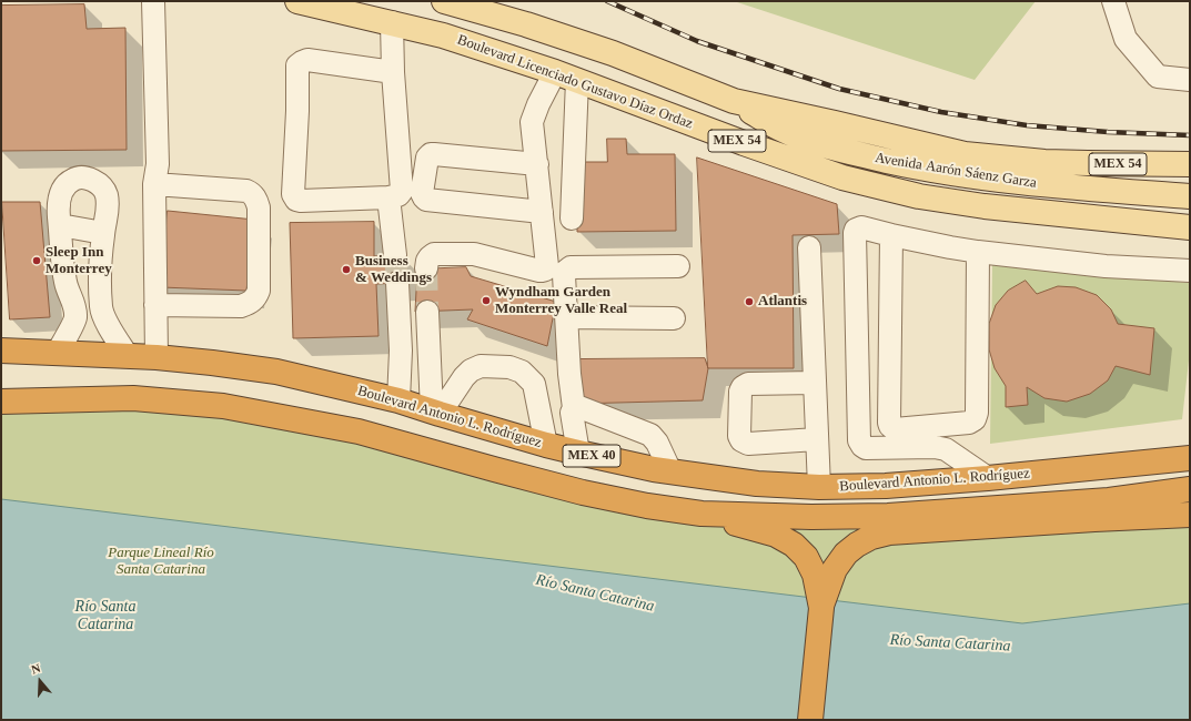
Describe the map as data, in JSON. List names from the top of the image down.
{
  "streets": {
    "highway": ["Boulevard Antonio L. Rodríguez", "MEX 40"],
    "main road": ["Boulevard Licenciado Gustavo Díaz Ordaz", "MEX 54", "Avenida Aarón Sáenz Garza"]
  },
  "crossings": [
    ["MEX 54", "Avenida Aarón Sáenz Garza"]
  ],
  "water": ["Río Santa Catarina"],
  "parks": ["Parque Lineal Río Santa Catarina"],
  "places": [
    "Sleep Inn Monterrey",
    "Business & Weddings",
    "Wyndham Garden Monterrey Valle Real",
    "Atlantis"
  ],
  "north": "top"
}
